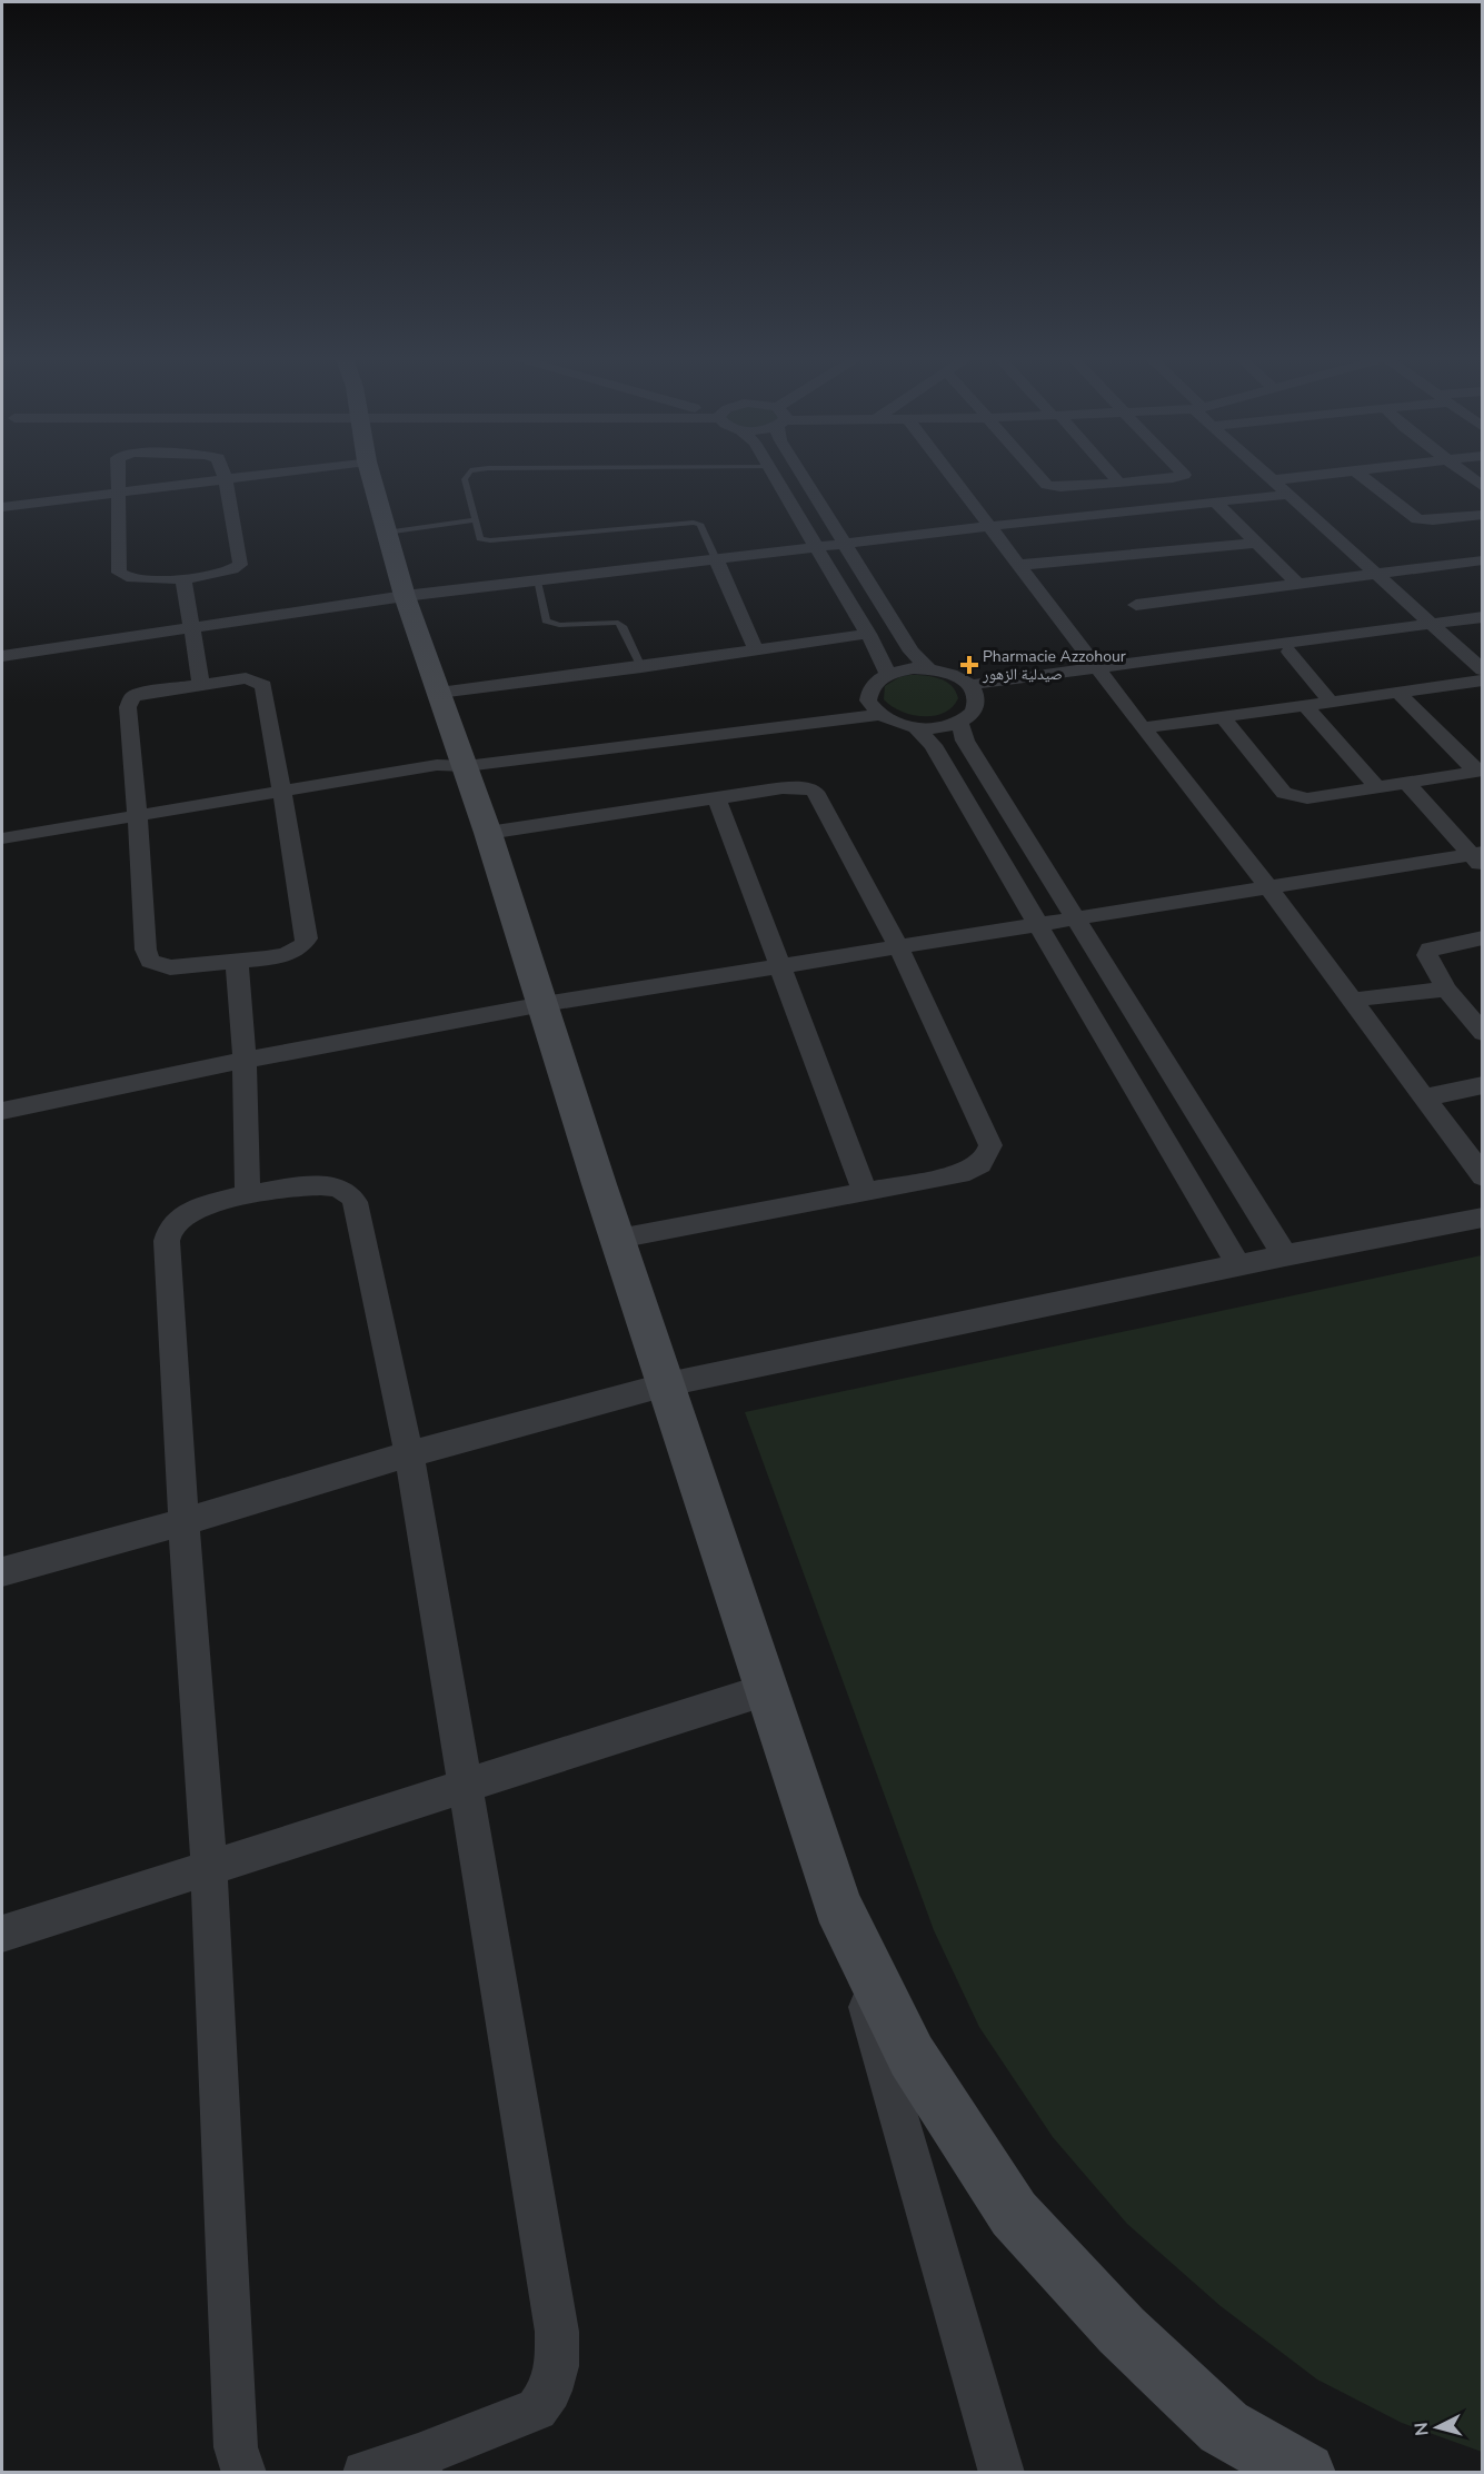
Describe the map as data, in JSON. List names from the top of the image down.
{
  "places": {
    "health": ["Pharmacie Azzohour صيدلية الزهور"]
  },
  "north": "left"
}
